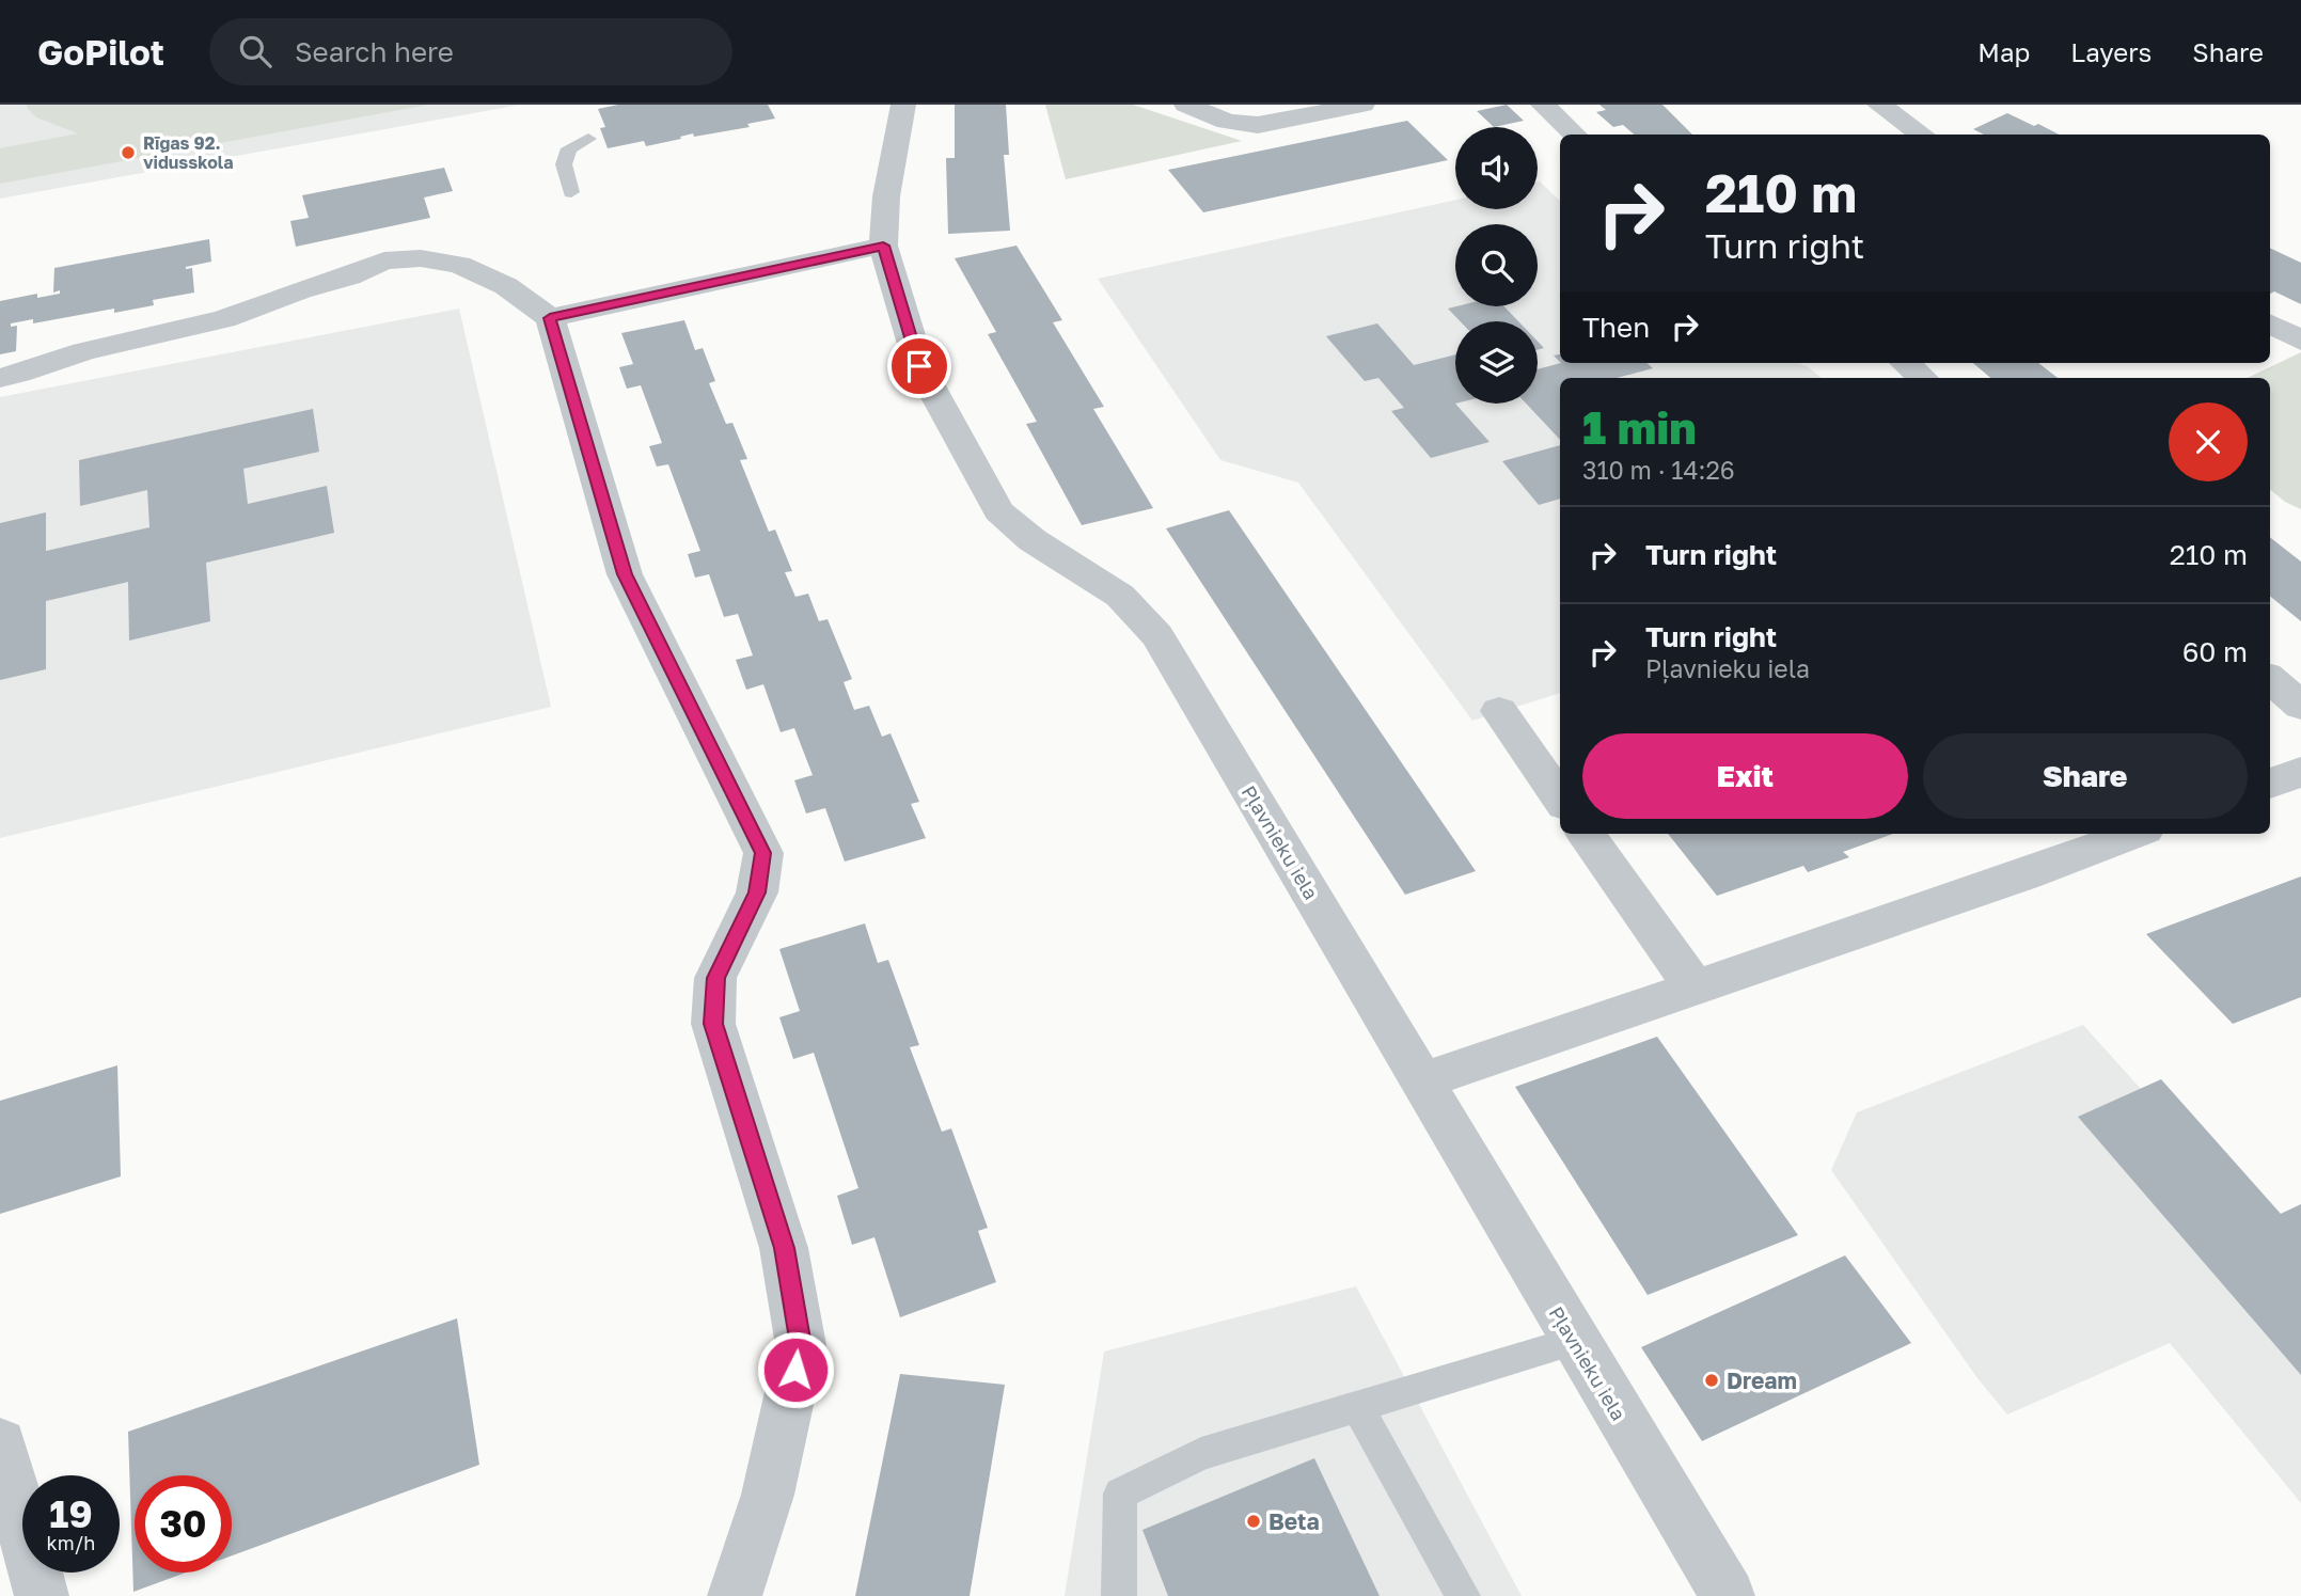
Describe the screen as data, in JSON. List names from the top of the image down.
{
  "streets": {
    "street": ["Pļavnieku iela"]
  },
  "places": ["Rīgas 92. vidusskola", "Dream", "Beta"],
  "page": {
    "header": "GoPilot",
    "search": "Search here",
    "nav": ["Map", "Layers", "Share"],
    "turn": ["210 m", "Turn right"],
    "then": "Then",
    "heading": ["1 min", "310 m · 14:26"],
    "list": [
      {
        "name": "Turn right",
        "value": "210 m"
      },
      {
        "name": "Turn right",
        "note": "Pļavnieku iela",
        "value": "60 m"
      }
    ],
    "buttons": ["Exit", "Share"],
    "speed": "19 km/h",
    "limit": "30"
  }
}
